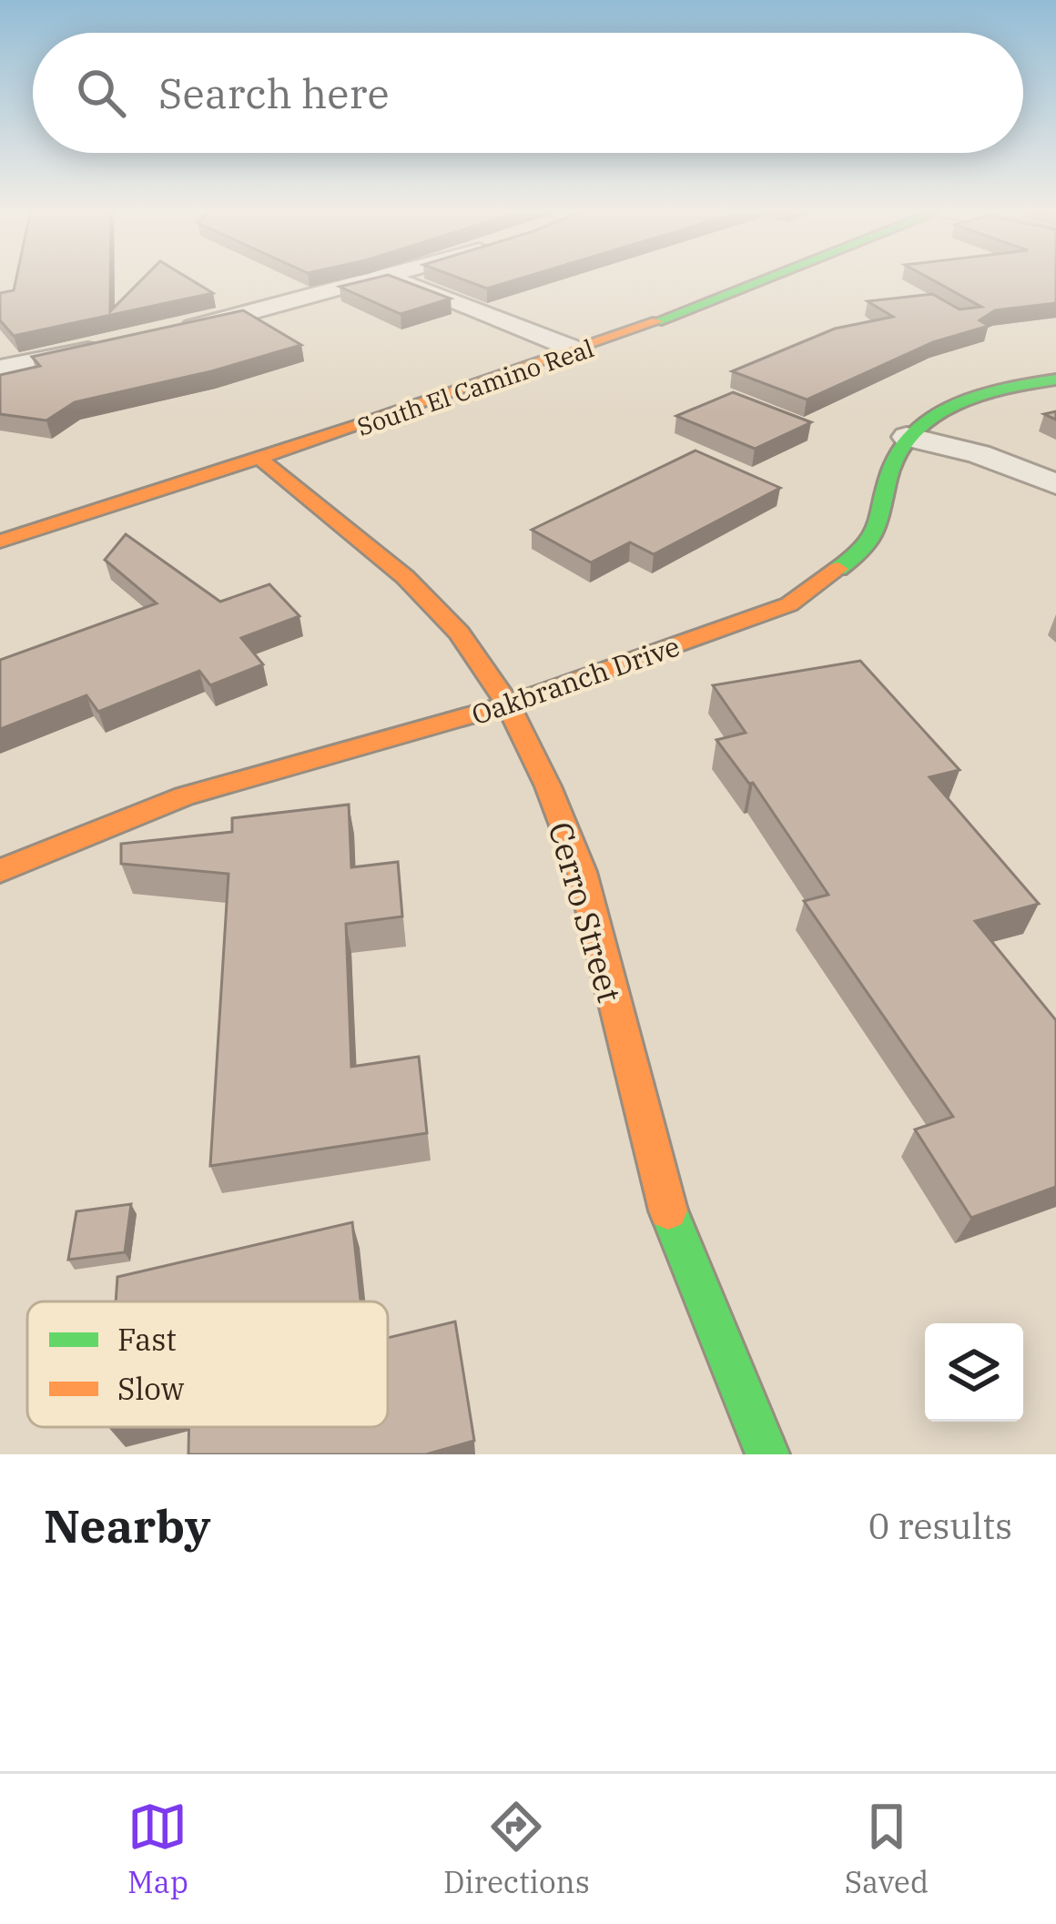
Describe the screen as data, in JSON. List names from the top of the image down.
{
  "streets": {
    "street": ["South El Camino Real", "Oakbranch Drive", "Cerro Street"]
  },
  "crossings": [
    ["South El Camino Real", "Cerro Street"],
    ["Oakbranch Drive", "Cerro Street"]
  ],
  "legend": ["Fast", "Slow"],
  "page": {
    "search": "Search here",
    "heading": ["Nearby", "0 results"],
    "nav": ["Map", "Directions", "Saved"]
  }
}
